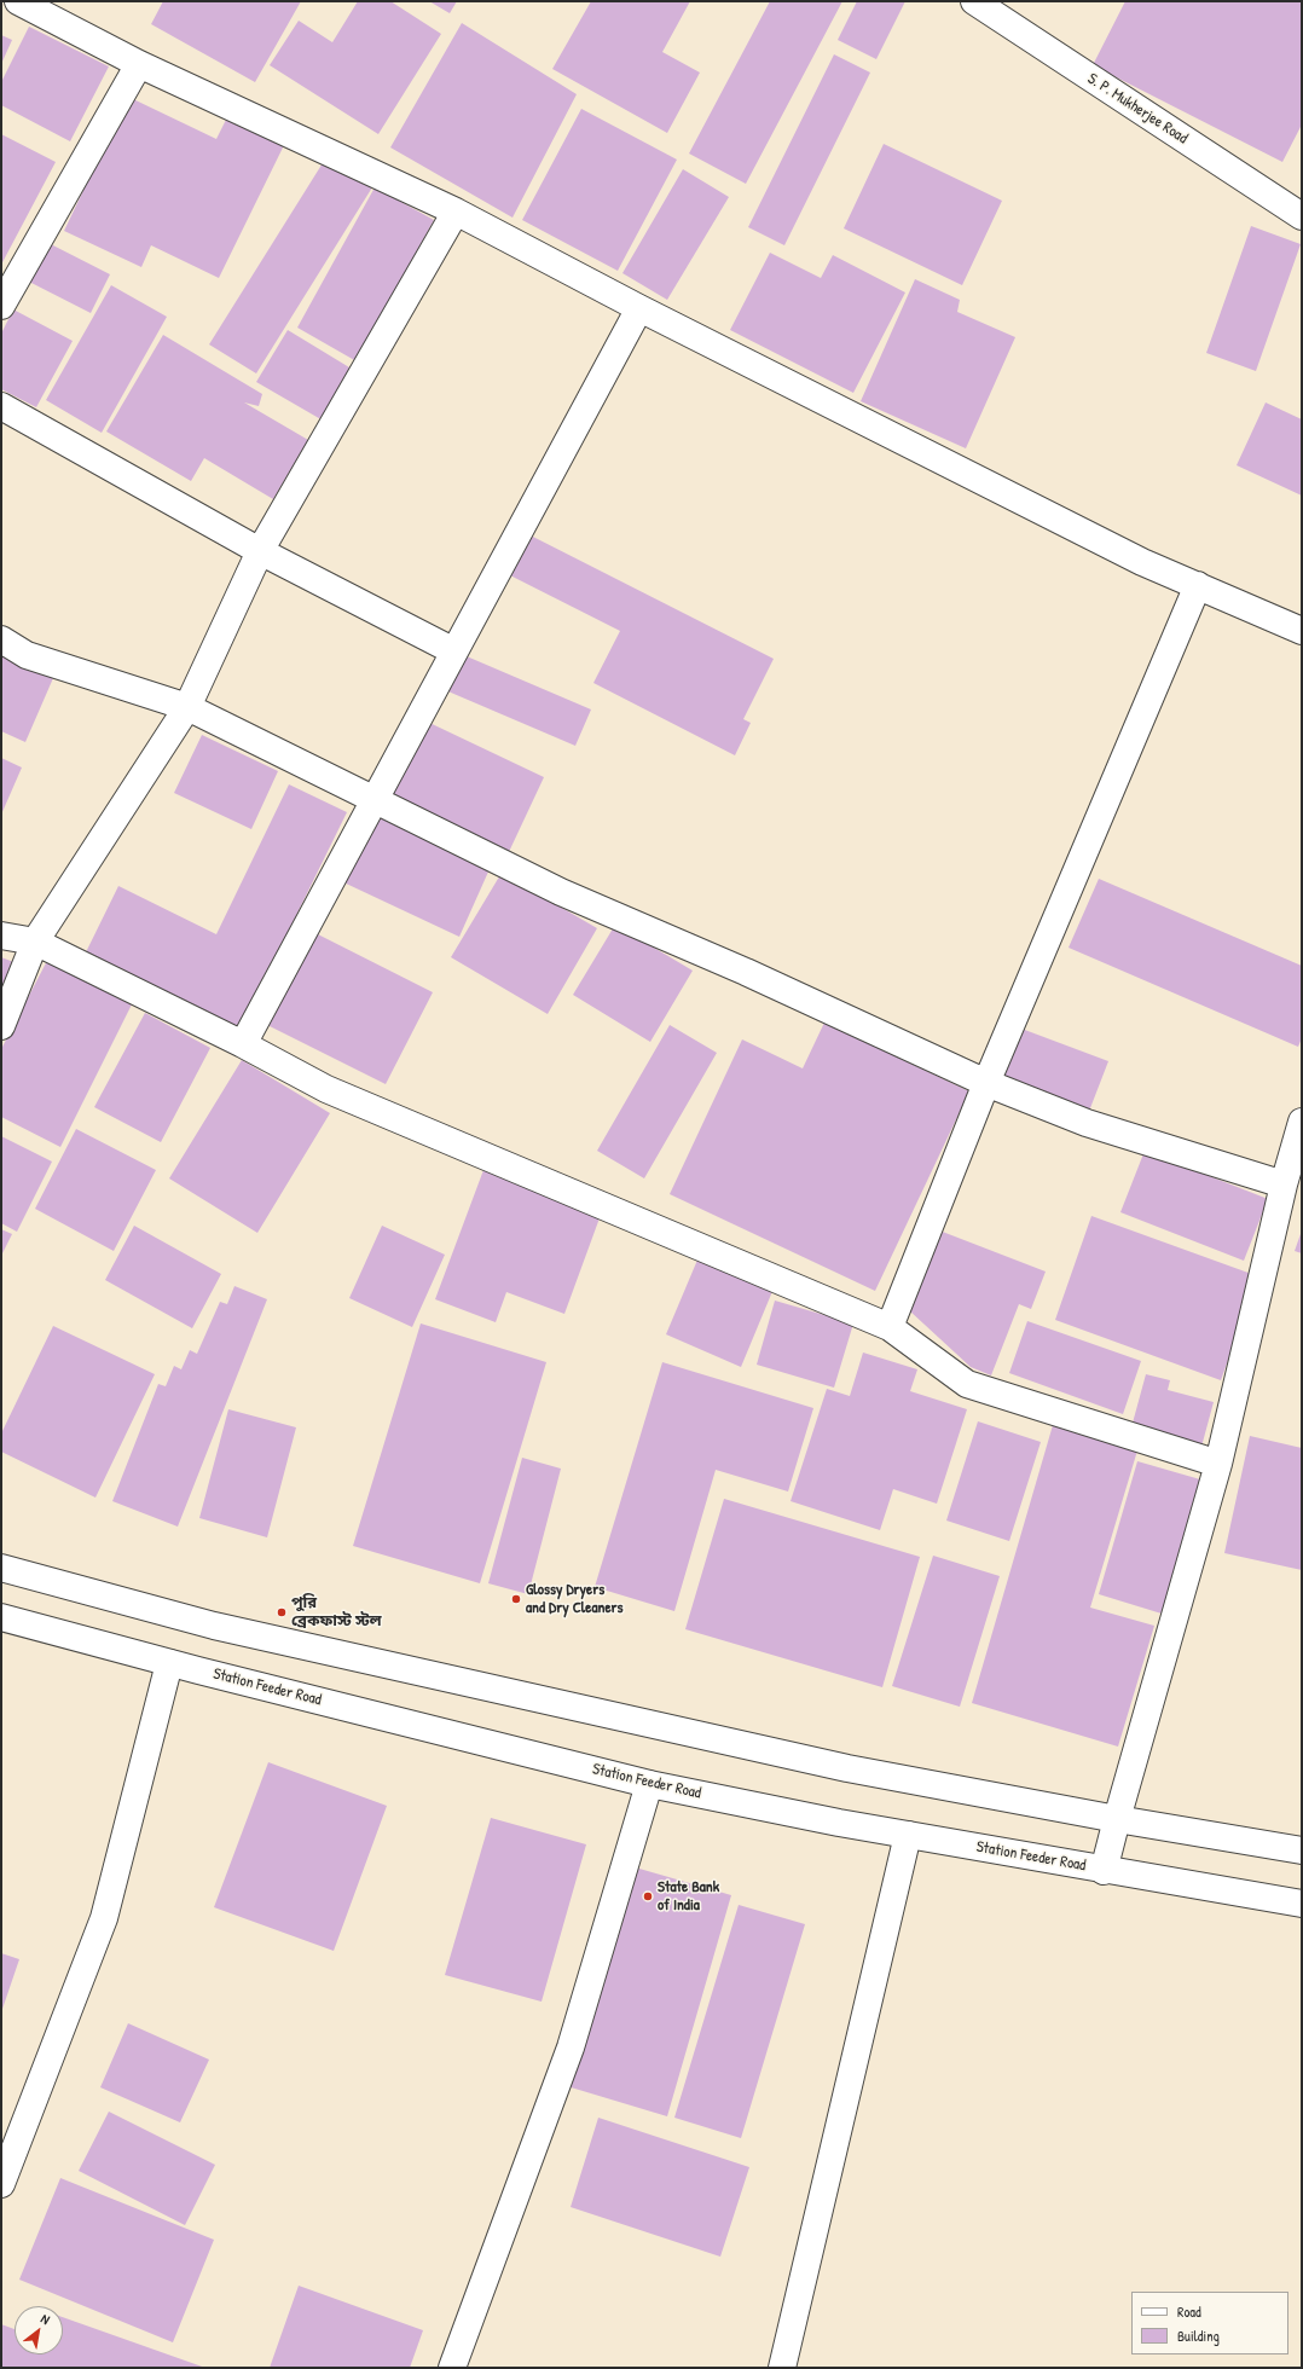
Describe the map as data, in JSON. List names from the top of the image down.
{
  "streets": {
    "street": ["S. P. Mukherjee Road", "Station Feeder Road"]
  },
  "places": ["Glossy Dryers and Dry Cleaners", "পুরি ব্রেকফাস্ট স্টল", "State Bank of India"],
  "legend": ["Road", "Building"],
  "north": "top right"
}
